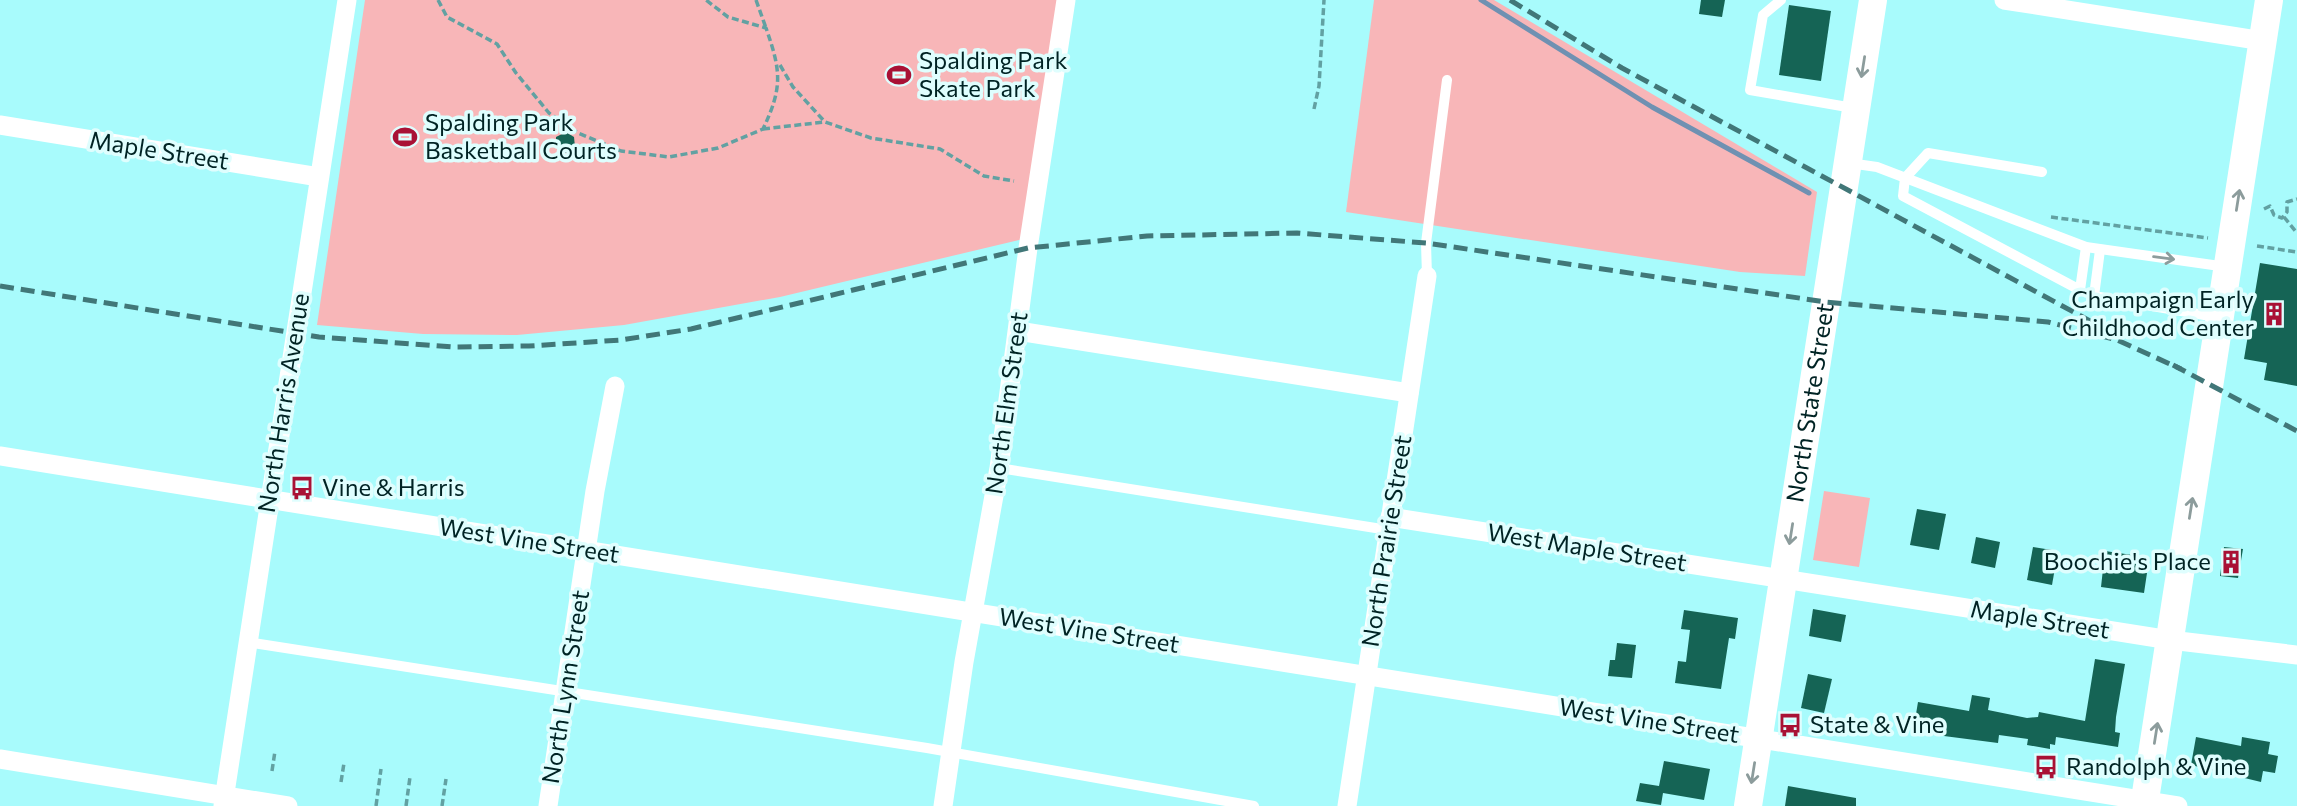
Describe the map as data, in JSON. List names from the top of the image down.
{
  "streets": {
    "main road": ["North State Street"],
    "street": [
      "Maple Street",
      "North Harris Avenue",
      "North Elm Street",
      "West Vine Street",
      "North Prairie Street",
      "West Maple Street",
      "North Lynn Street"
    ]
  },
  "crossings": [
    ["Maple Street", "North Harris Avenue"],
    ["Maple Street", "North State Street"],
    ["Maple Street", "West Maple Street"],
    ["North Harris Avenue", "West Vine Street"],
    ["North Elm Street", "West Vine Street"],
    ["North State Street", "West Vine Street"],
    ["North State Street", "West Maple Street"],
    ["West Vine Street", "North Prairie Street"],
    ["West Vine Street", "North Lynn Street"],
    ["North Prairie Street", "West Maple Street"]
  ],
  "one_way": ["North State Street"],
  "places": {
    "sports": ["Spalding Park Skate Park", "Spalding Park Basketball Courts"],
    "building": ["Champaign Early Childhood Center", "Boochie's Place"],
    "bus stop": ["Vine & Harris", "State & Vine", "Randolph & Vine"]
  }
}
